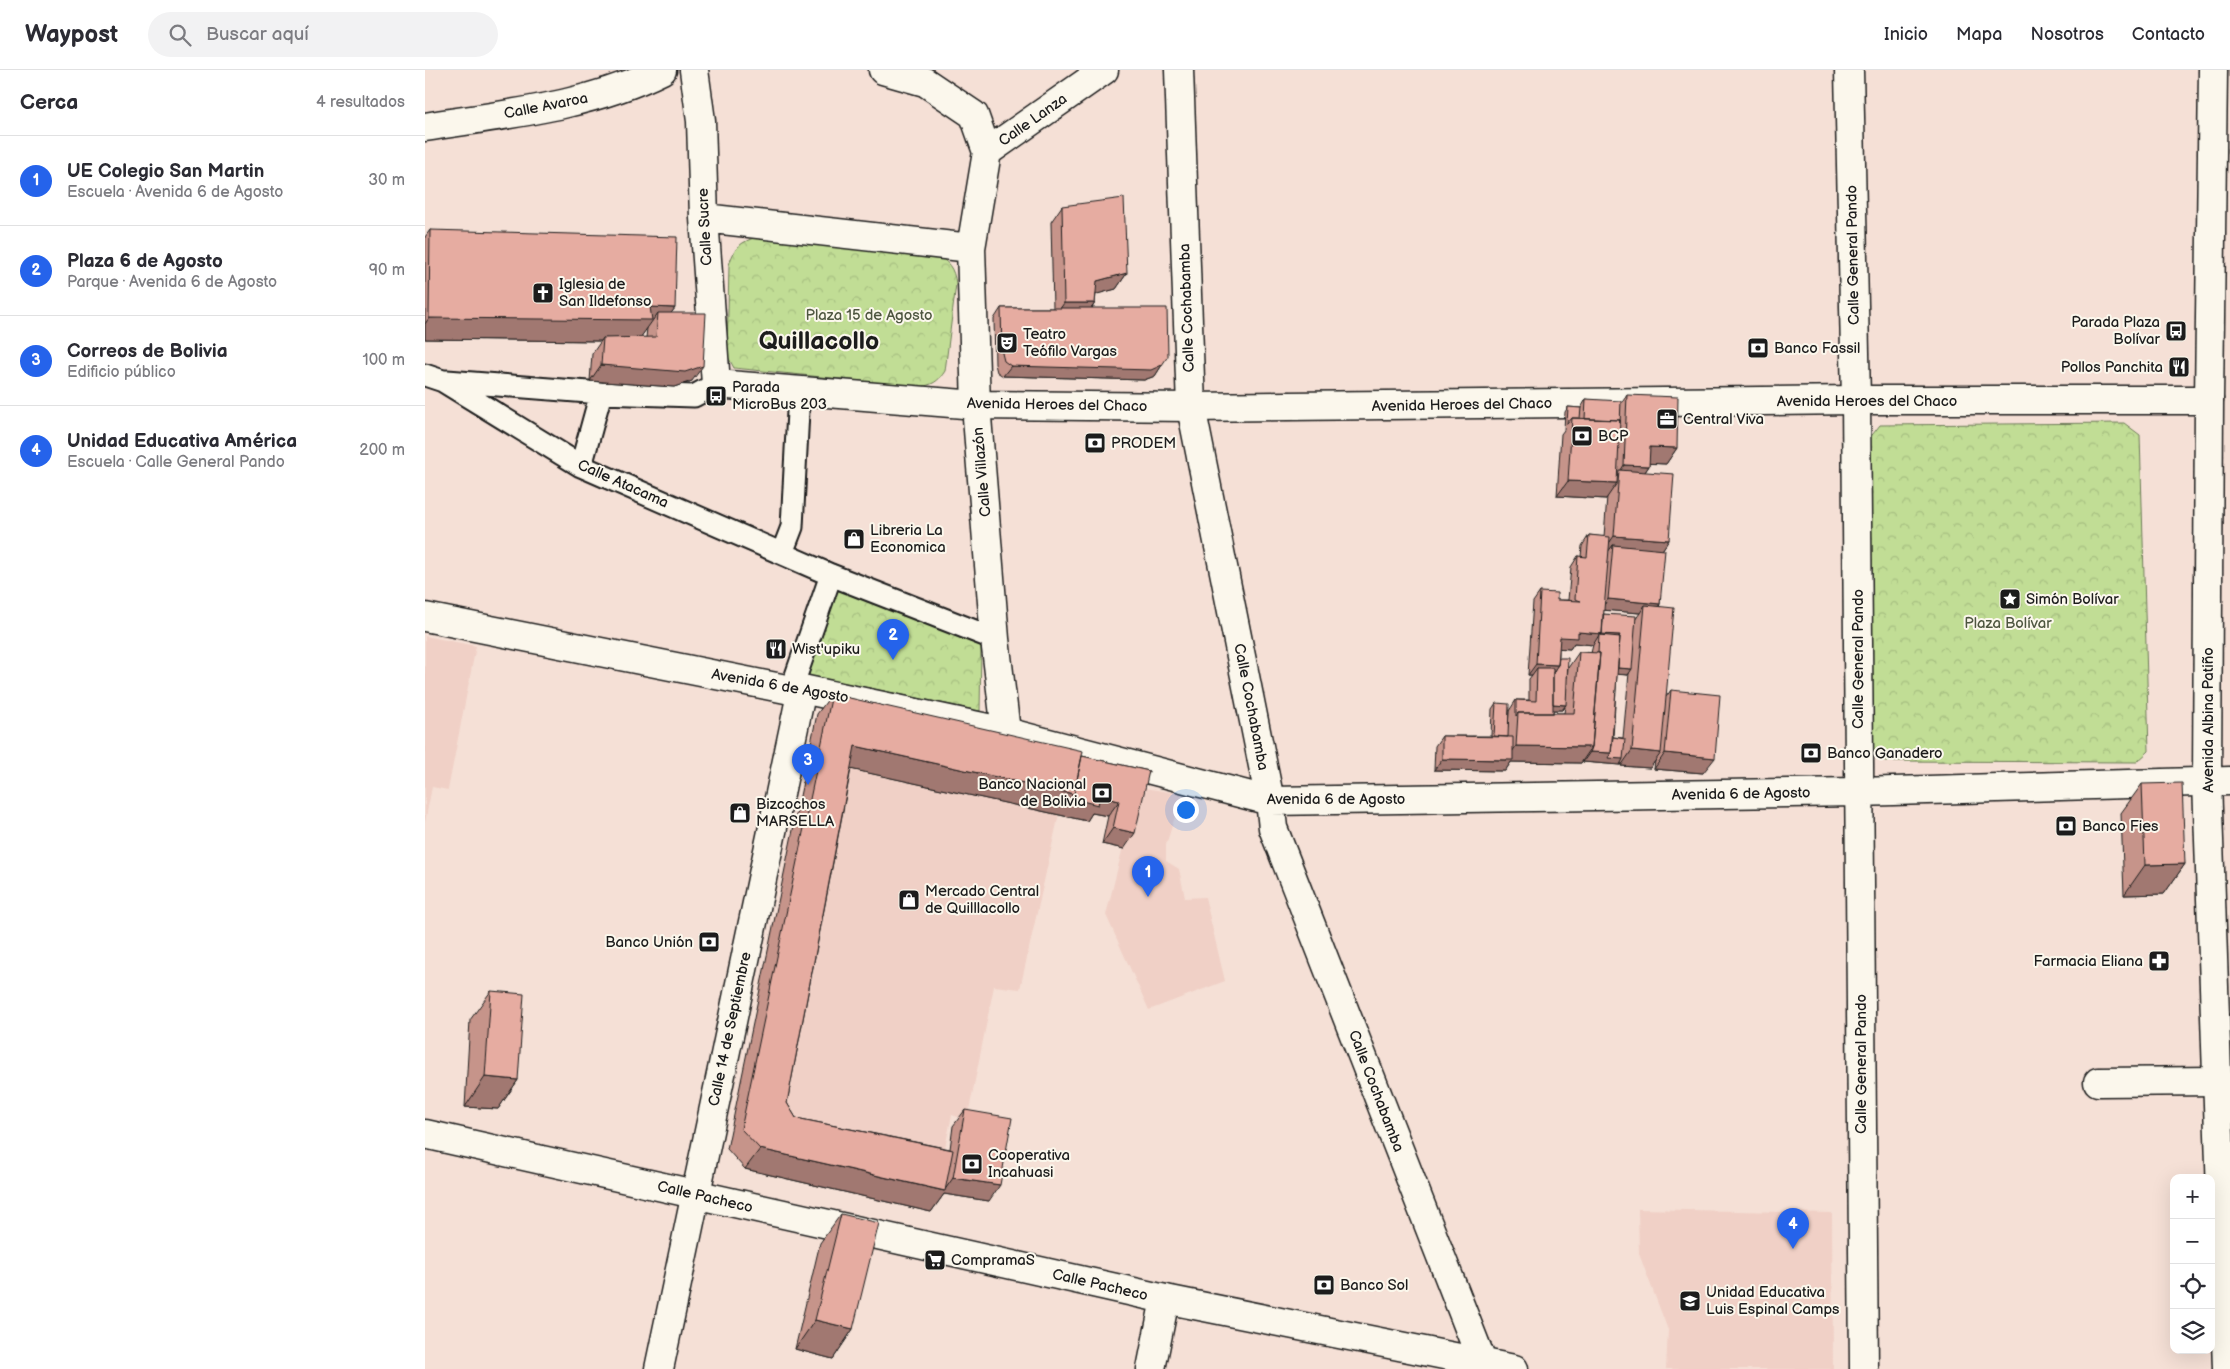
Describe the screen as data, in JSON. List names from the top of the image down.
{
  "streets": {
    "main road": [
      "Calle Avaroa",
      "Calle Lanza",
      "Calle Sucre",
      "Calle General Pando",
      "Calle Cochabamba",
      "Avenida Heroes del Chaco",
      "Calle Villazón",
      "Avenida 6 de Agosto",
      "Avenida Albina Patiño",
      "Calle 14 de Septiembre",
      "Calle Pacheco"
    ],
    "street": ["Calle Atacama"]
  },
  "crossings": [
    ["Calle Lanza", "Calle Villazón"],
    ["Calle Sucre", "Avenida Heroes del Chaco"],
    ["Calle General Pando", "Avenida Heroes del Chaco"],
    ["Calle General Pando", "Avenida 6 de Agosto"],
    ["Calle Cochabamba", "Avenida Heroes del Chaco"],
    ["Calle Cochabamba", "Avenida 6 de Agosto"],
    ["Calle Cochabamba", "Calle Pacheco"],
    ["Avenida Heroes del Chaco", "Calle Villazón"],
    ["Avenida Heroes del Chaco", "Avenida Albina Patiño"],
    ["Calle Villazón", "Calle Atacama"],
    ["Calle Villazón", "Avenida 6 de Agosto"],
    ["Avenida 6 de Agosto", "Avenida Albina Patiño"],
    ["Avenida 6 de Agosto", "Calle 14 de Septiembre"],
    ["Calle 14 de Septiembre", "Calle Pacheco"]
  ],
  "districts": ["Quillacollo"],
  "parks": ["Plaza 15 de Agosto", "Plaza Bolívar"],
  "places": {
    "church": ["Iglesia de San Ildefonso"],
    "bus stop": ["Parada Plaza Bolívar", "Parada MicroBus 203"],
    "theatre": ["Teatro Teófilo Vargas"],
    "bank": [
      "Banco Fassil",
      "BCP",
      "PRODEM",
      "Banco Ganadero",
      "Banco Nacional de Bolivia",
      "Banco Fies",
      "Banco Unión",
      "Cooperativa Incahuasi",
      "Banco Sol"
    ],
    "restaurant": ["Pollos Panchita", "Wist'upiku"],
    "office": ["Central Viva"],
    "shop": ["Libreria La Economica", "Bizcochos MARSELLA", "Mercado Central de Quilllacollo"],
    "place": ["Simón Bolívar"],
    "pharmacy": ["Farmacia Eliana"],
    "supermarket": ["CompramaS"],
    "school or university": ["Unidad Educativa Luis Espinal Camps"]
  },
  "page": {
    "header": "Waypost",
    "search": "Buscar aquí",
    "nav": [
      "Inicio",
      "Mapa",
      "Nosotros",
      "Contacto"
    ],
    "heading": ["Cerca", "4 resultados"],
    "list": [
      {
        "mark": "1",
        "name": "UE Colegio San Martin",
        "note": "Escuela · Avenida 6 de Agosto",
        "value": "30 m"
      },
      {
        "mark": "2",
        "name": "Plaza 6 de Agosto",
        "note": "Parque · Avenida 6 de Agosto",
        "value": "90 m"
      },
      {
        "mark": "3",
        "name": "Correos de Bolivia",
        "note": "Edificio público",
        "value": "100 m"
      },
      {
        "mark": "4",
        "name": "Unidad Educativa América",
        "note": "Escuela · Calle General Pando",
        "value": "200 m"
      }
    ],
    "pins": [
      "2",
      "3",
      "1",
      "4"
    ],
    "map_buttons": ["+", "−"]
  }
}
